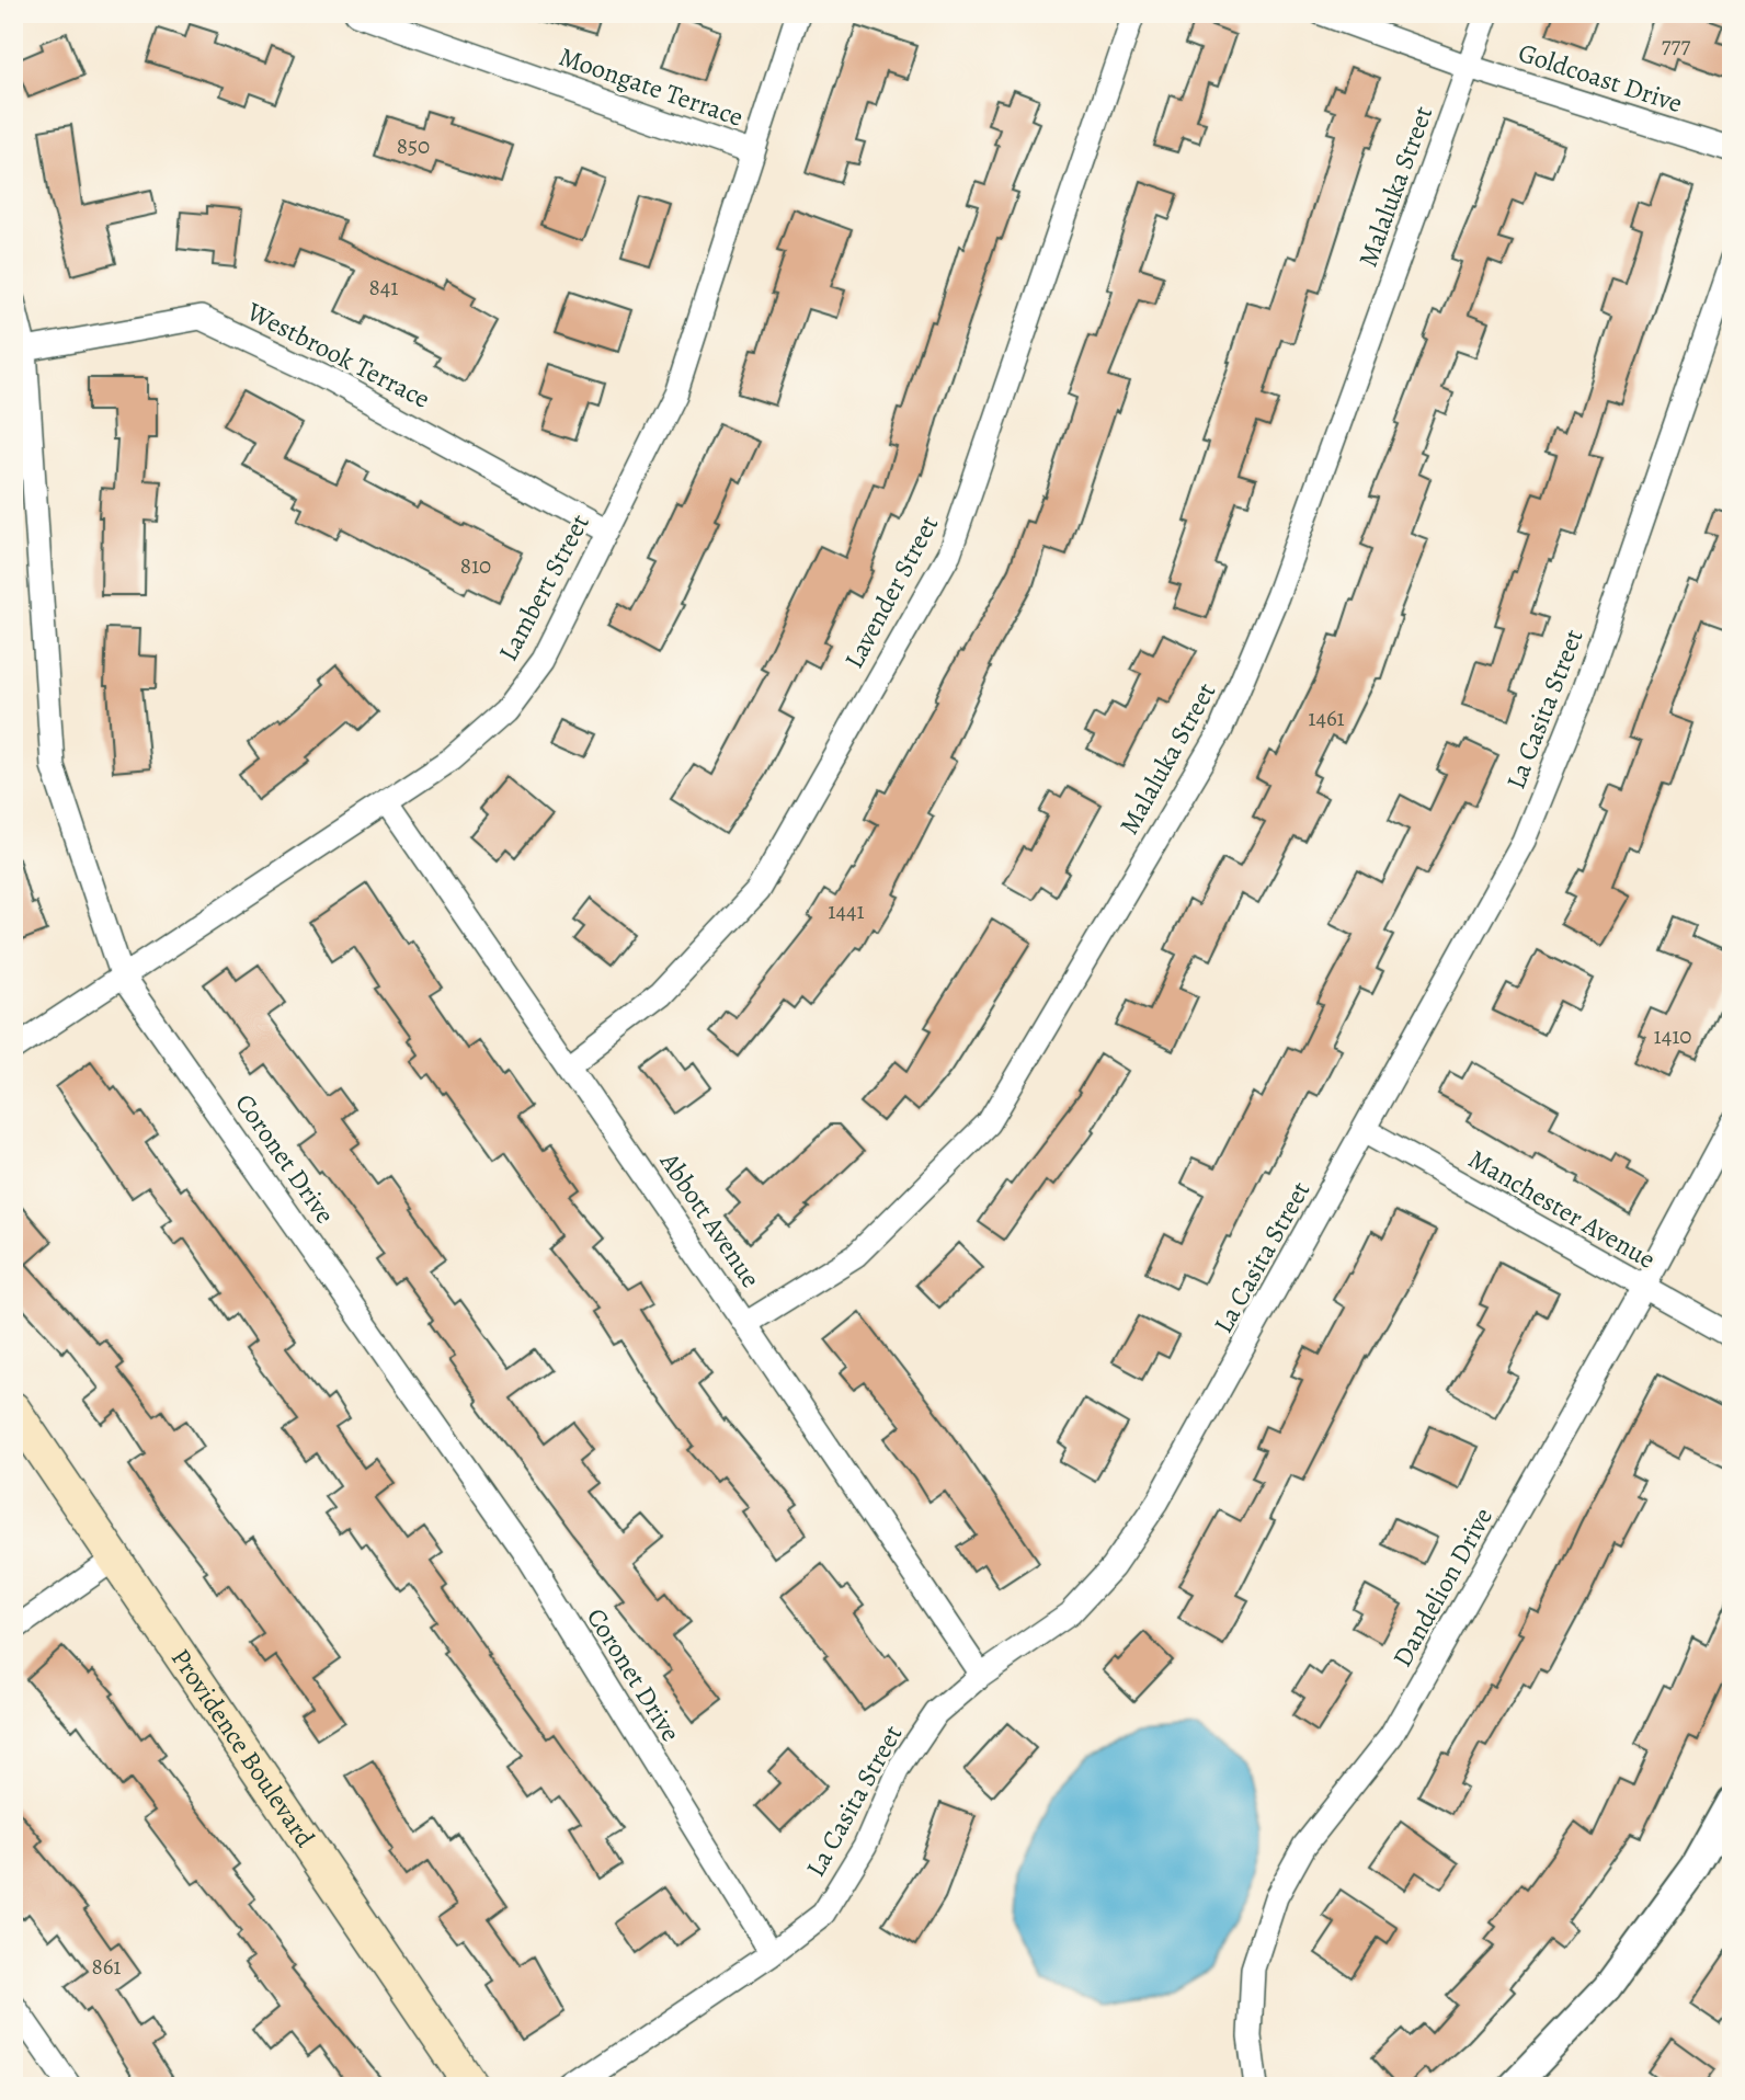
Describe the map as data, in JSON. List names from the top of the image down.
{
  "streets": {
    "main road": ["Providence Boulevard"],
    "street": [
      "Goldcoast Drive",
      "Moongate Terrace",
      "Malaluka Street",
      "Westbrook Terrace",
      "Lambert Street",
      "Lavender Street",
      "La Casita Street",
      "Coronet Drive",
      "Manchester Avenue",
      "Abbott Avenue",
      "Dandelion Drive"
    ]
  },
  "crossings": [
    ["Goldcoast Drive", "Malaluka Street"],
    ["Moongate Terrace", "Lambert Street"],
    ["Malaluka Street", "Abbott Avenue"],
    ["Westbrook Terrace", "Lambert Street"],
    ["Westbrook Terrace", "Coronet Drive"],
    ["Lambert Street", "Coronet Drive"],
    ["Lambert Street", "Abbott Avenue"],
    ["Lavender Street", "Abbott Avenue"],
    ["La Casita Street", "Coronet Drive"],
    ["La Casita Street", "Manchester Avenue"],
    ["La Casita Street", "Abbott Avenue"],
    ["Manchester Avenue", "Dandelion Drive"]
  ],
  "house_numbers": [
    "777",
    "850",
    "841",
    "810",
    "1461",
    "1441",
    "1410",
    "861"
  ]
}
